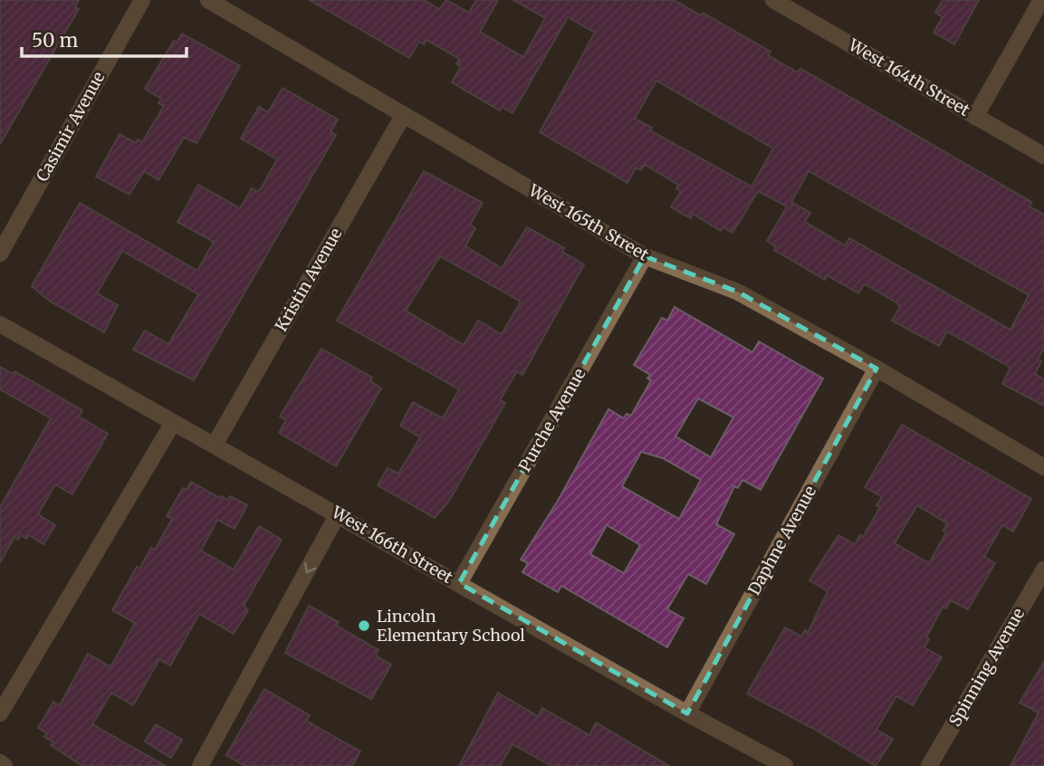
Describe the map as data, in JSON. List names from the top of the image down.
{
  "streets": {
    "street": [
      "West 164th Street",
      "Casimir Avenue",
      "West 165th Street",
      "Kristin Avenue",
      "Purche Avenue",
      "Daphne Avenue",
      "West 166th Street",
      "Spinning Avenue"
    ]
  },
  "crossings": [
    ["West 165th Street", "Kristin Avenue"],
    ["West 165th Street", "Purche Avenue"],
    ["West 165th Street", "Daphne Avenue"],
    ["Kristin Avenue", "West 166th Street"],
    ["Purche Avenue", "West 166th Street"],
    ["Daphne Avenue", "West 166th Street"]
  ],
  "places": ["Lincoln Elementary School"],
  "scale_bar": "50 m"
}
